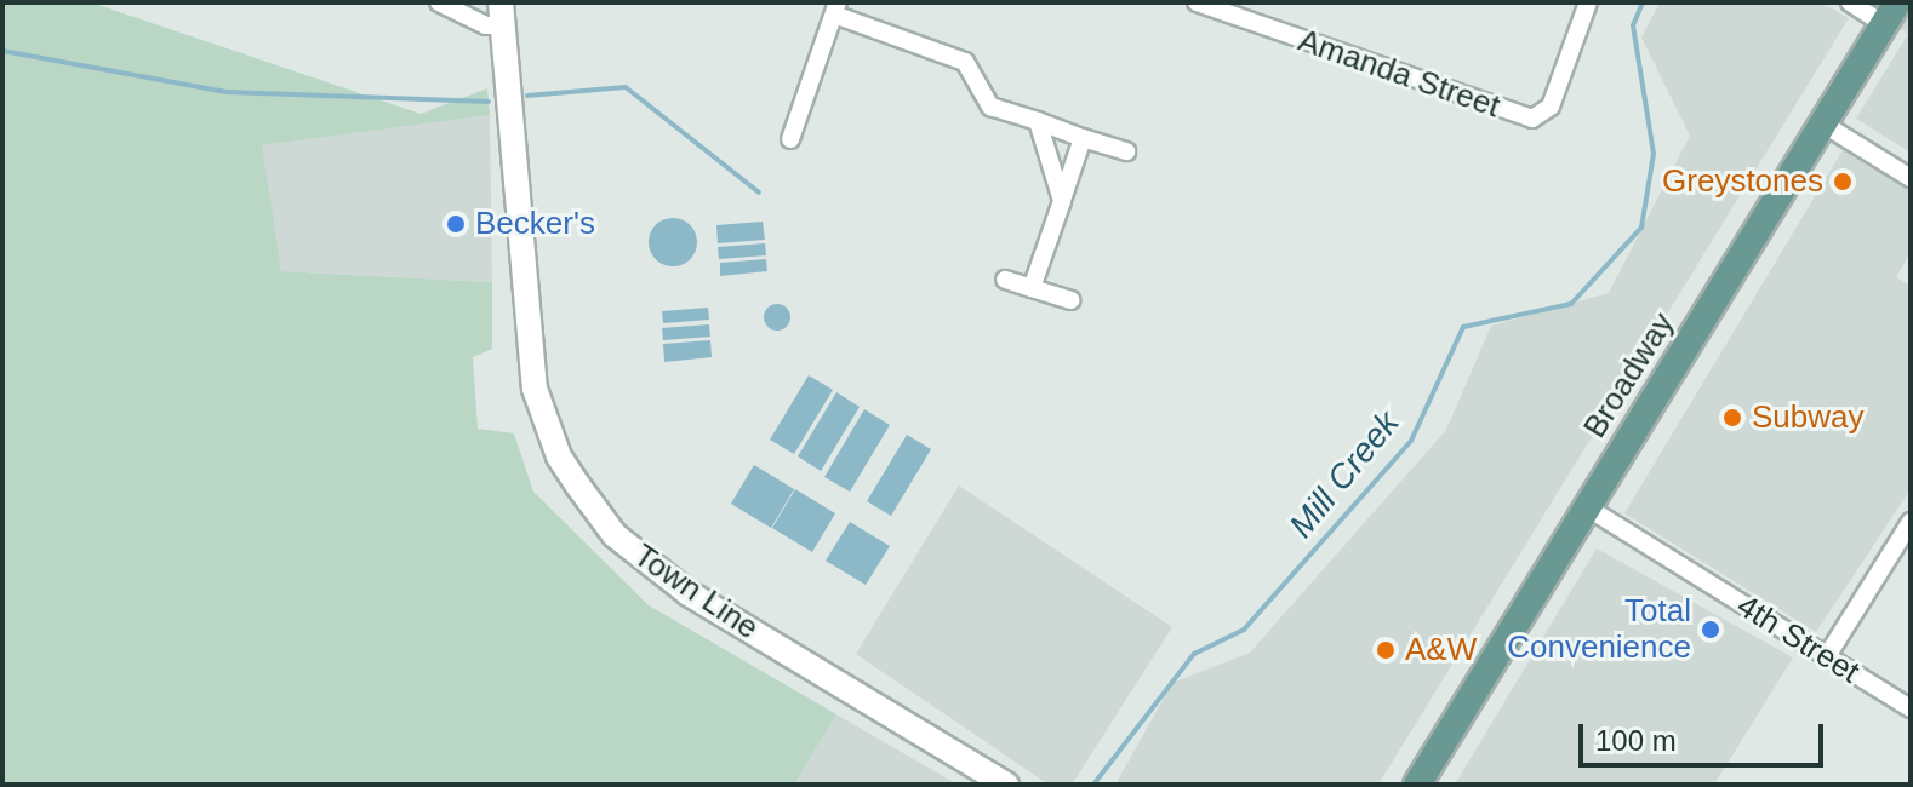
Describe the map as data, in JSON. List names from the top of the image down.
{
  "streets": {
    "main road": ["Broadway", "Town Line"],
    "street": ["Amanda Street", "4th Street"]
  },
  "crossings": [
    ["Broadway", "4th Street"]
  ],
  "water": ["Mill Creek"],
  "places": [
    "Greystones",
    "Becker's",
    "Subway",
    "Total Convenience",
    "A&W"
  ],
  "scale_bar": "100 m"
}
